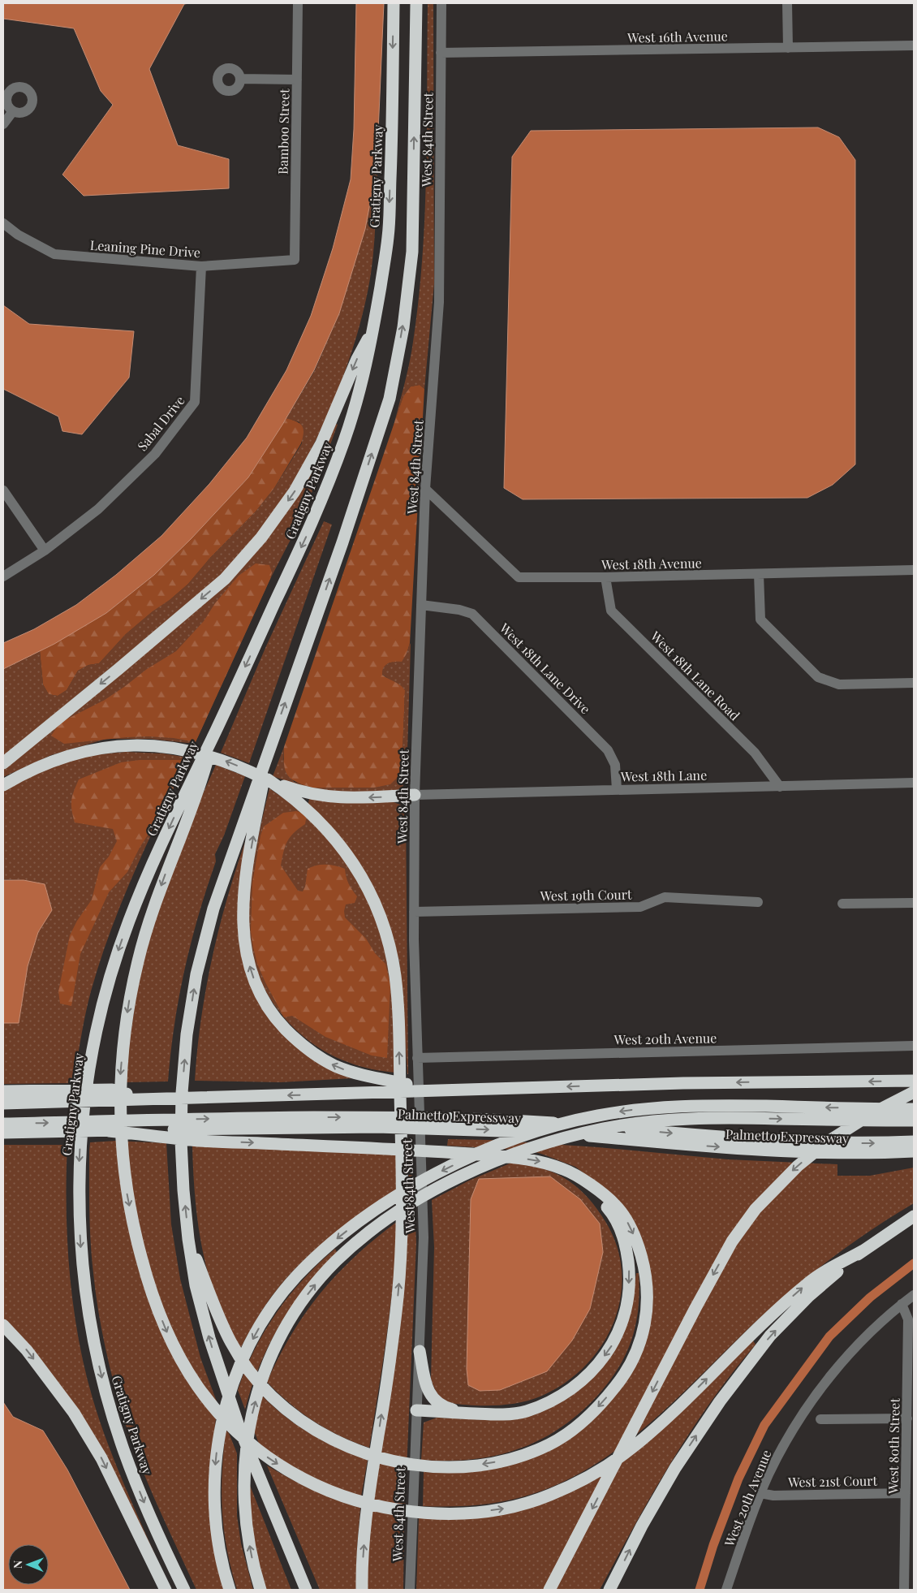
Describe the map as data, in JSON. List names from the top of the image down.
{
  "streets": {
    "highway": ["Gratigny Parkway", "Palmetto Expressway"],
    "street": [
      "West 16th Avenue",
      "Bamboo Street",
      "West 84th Street",
      "Leaning Pine Drive",
      "Sabal Drive",
      "West 18th Avenue",
      "West 18th Lane Drive",
      "West 18th Lane Road",
      "West 18th Lane",
      "West 19th Court",
      "West 20th Avenue",
      "West 80th Street",
      "West 21st Court"
    ]
  },
  "crossings": [
    ["West 16th Avenue", "West 84th Street"],
    ["Bamboo Street", "Leaning Pine Drive"],
    ["West 84th Street", "West 18th Avenue"],
    ["West 84th Street", "West 18th Lane Drive"],
    ["West 84th Street", "West 18th Lane"],
    ["West 84th Street", "West 19th Court"],
    ["West 84th Street", "West 20th Avenue"],
    ["Leaning Pine Drive", "Sabal Drive"],
    ["West 18th Avenue", "West 18th Lane Road"],
    ["West 18th Lane Drive", "West 18th Lane"],
    ["West 18th Lane Road", "West 18th Lane"],
    ["West 20th Avenue", "West 80th Street"],
    ["West 20th Avenue", "West 21st Court"],
    ["West 80th Street", "West 21st Court"]
  ],
  "north": "left"
}
